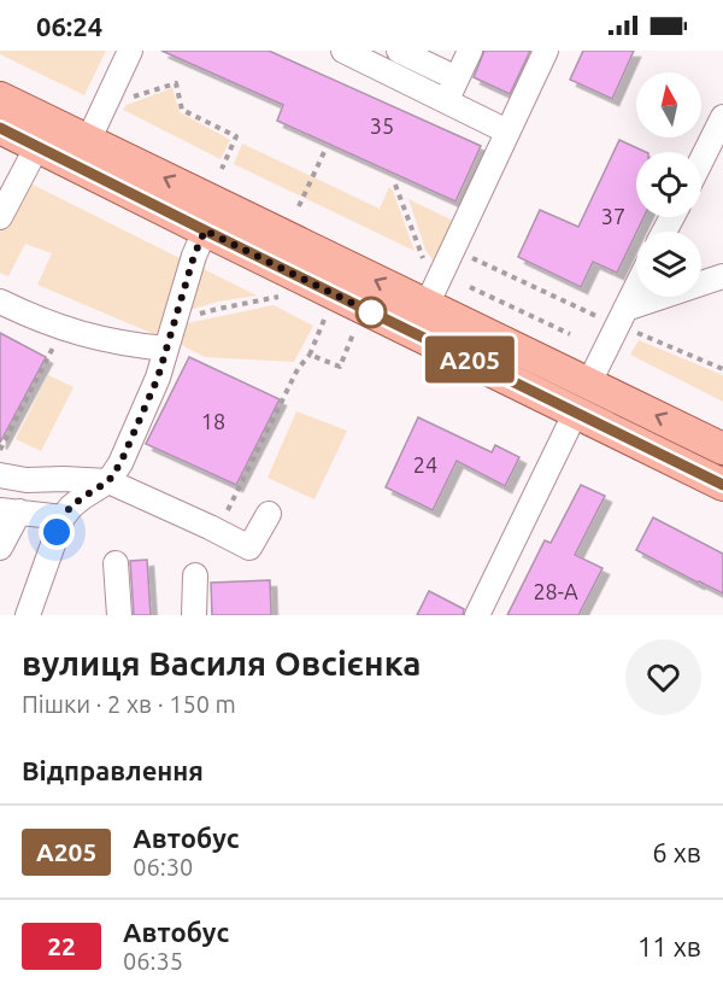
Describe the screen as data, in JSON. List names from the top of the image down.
{
  "lines": ["bus line А205"],
  "house_numbers": [
    "35",
    "37",
    "18",
    "24",
    "28-А"
  ],
  "north": "top",
  "page": {
    "status": "06:24",
    "on_map": "А205",
    "heading": [
      ["вулиця Василя Овсієнка", "Пішки · 2 хв · 150 m"],
      "Відправлення"
    ],
    "list": [
      {
        "mark": "А205",
        "name": "Автобус",
        "note": "06:30",
        "value": "6 хв"
      },
      {
        "mark": "22",
        "name": "Автобус",
        "note": "06:35",
        "value": "11 хв"
      }
    ]
  }
}
